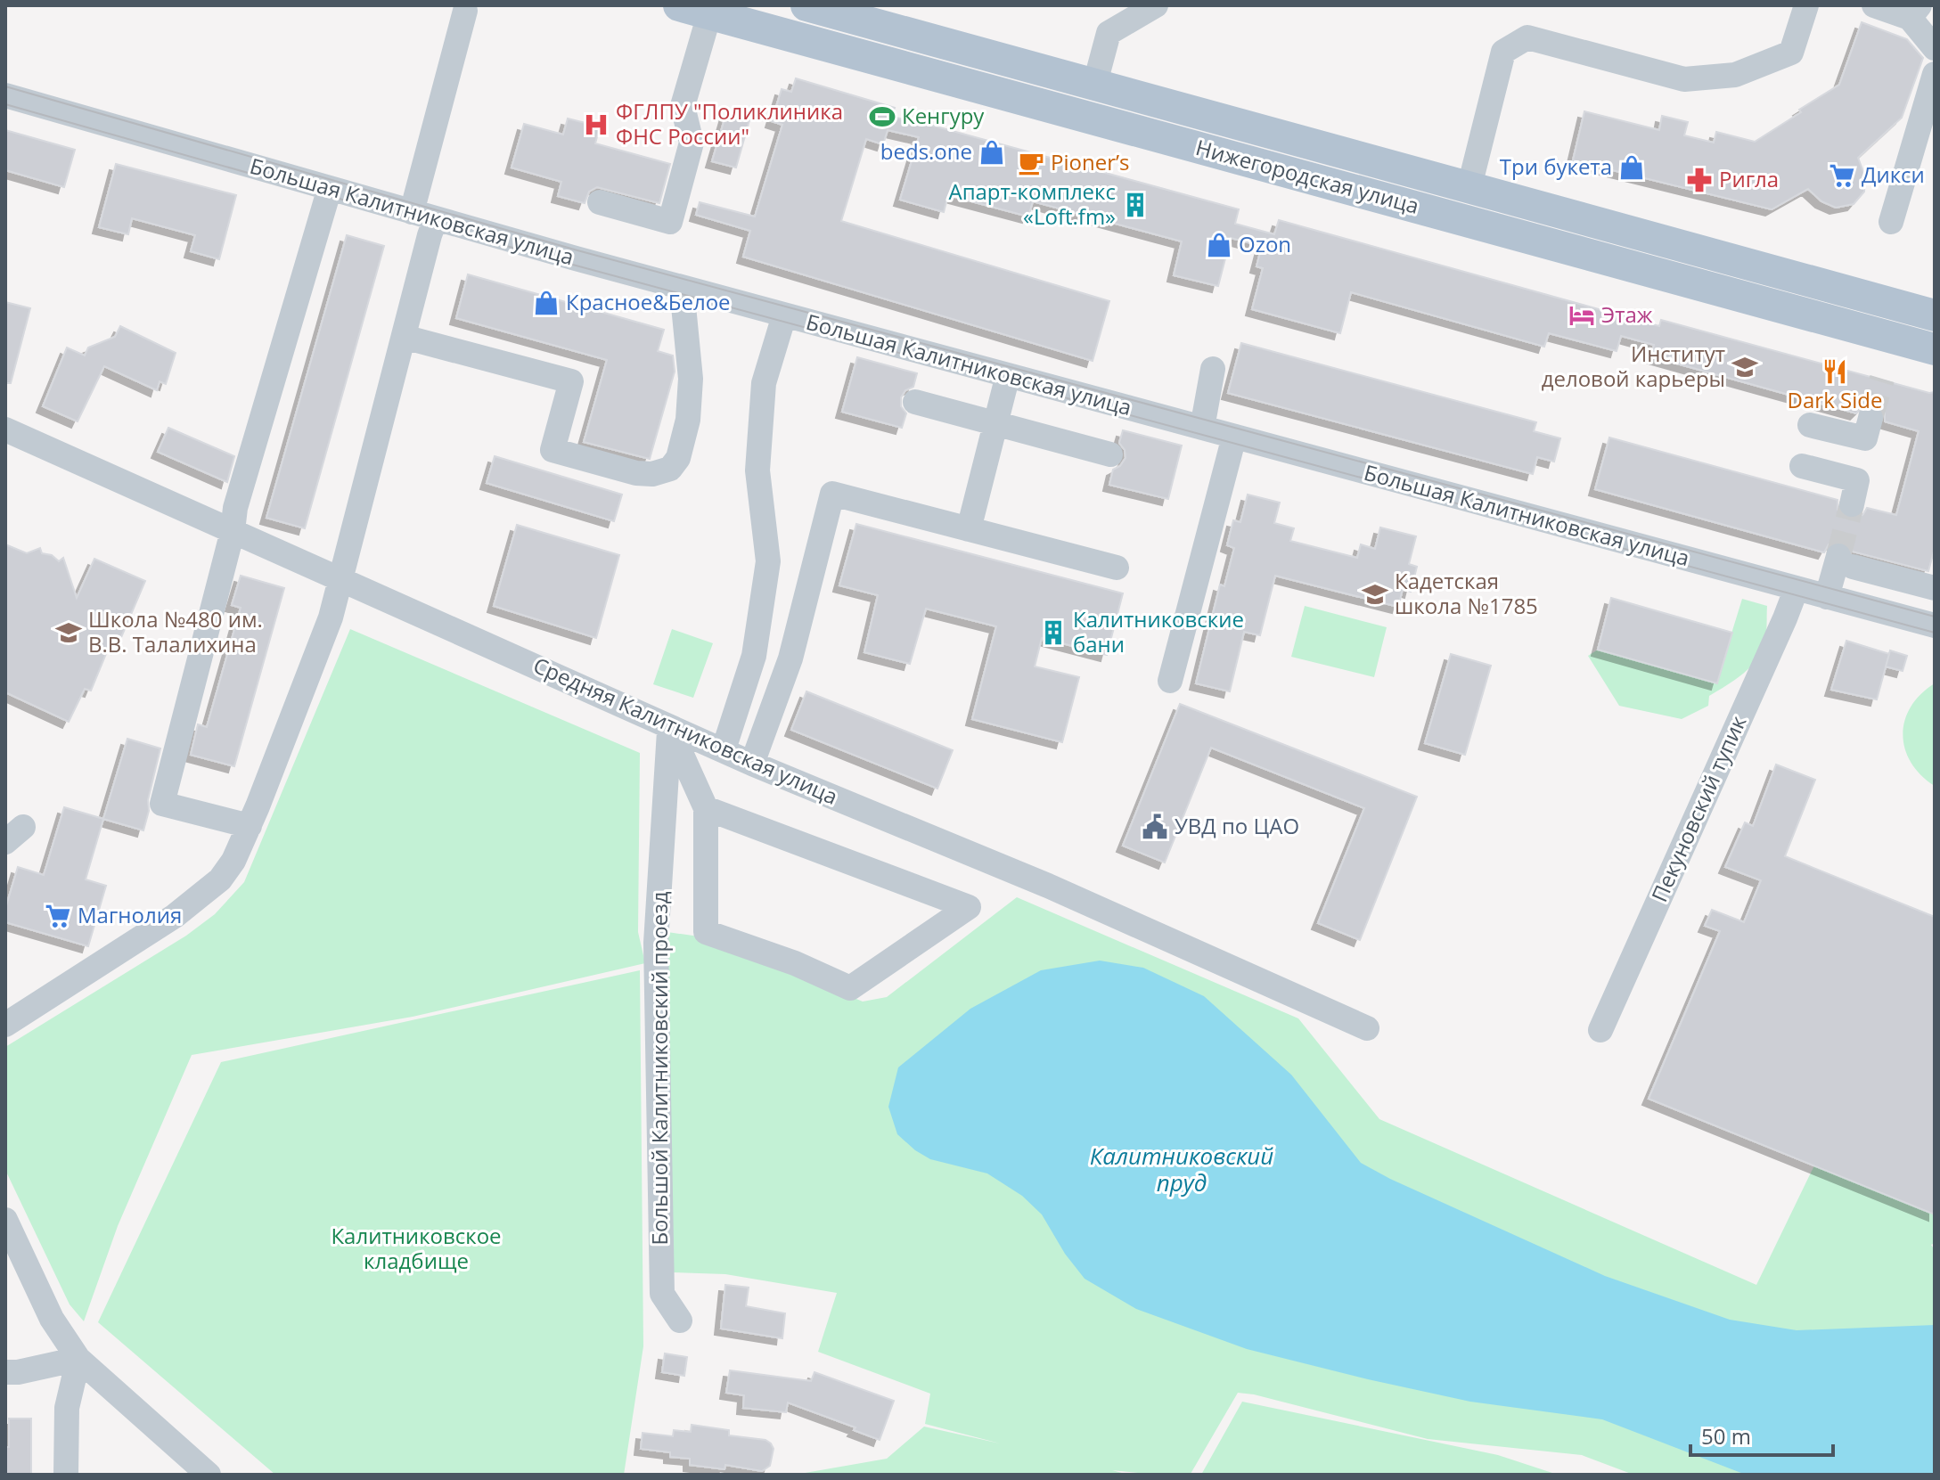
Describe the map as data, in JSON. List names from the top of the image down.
{
  "streets": {
    "main road": ["Нижегородская улица"],
    "street": [
      "Большая Калитниковская улица",
      "Средняя Калитниковская улица",
      "Пекуновский тупик",
      "Большой Калитниковский проезд"
    ]
  },
  "crossings": [
    ["Большая Калитниковская улица", "Пекуновский тупик"],
    ["Средняя Калитниковская улица", "Большой Калитниковский проезд"]
  ],
  "water": ["Калитниковский пруд"],
  "parks": ["Калитниковское кладбище"],
  "places": {
    "sports": ["Кенгуру"],
    "hospital": ["ФГЛПУ \"Поликлиника ФНС России\""],
    "shop": [
      "beds.one",
      "Три букета",
      "Ozon",
      "Красное&Белое"
    ],
    "cafe": ["Pioner’s"],
    "supermarket": ["Дикси", "Магнолия"],
    "pharmacy": ["Ригла"],
    "building": ["Апарт-комплекс «Loft.fm»", "Калитниковские бани"],
    "hotel": ["Этаж"],
    "school or university": ["Институт деловой карьеры", "Кадетская школа №1785", "Школа №480 им. В.В. Талалихина"],
    "restaurant": ["Dark Side"],
    "public building": ["УВД по ЦАО"]
  },
  "scale_bar": "50 m"
}
